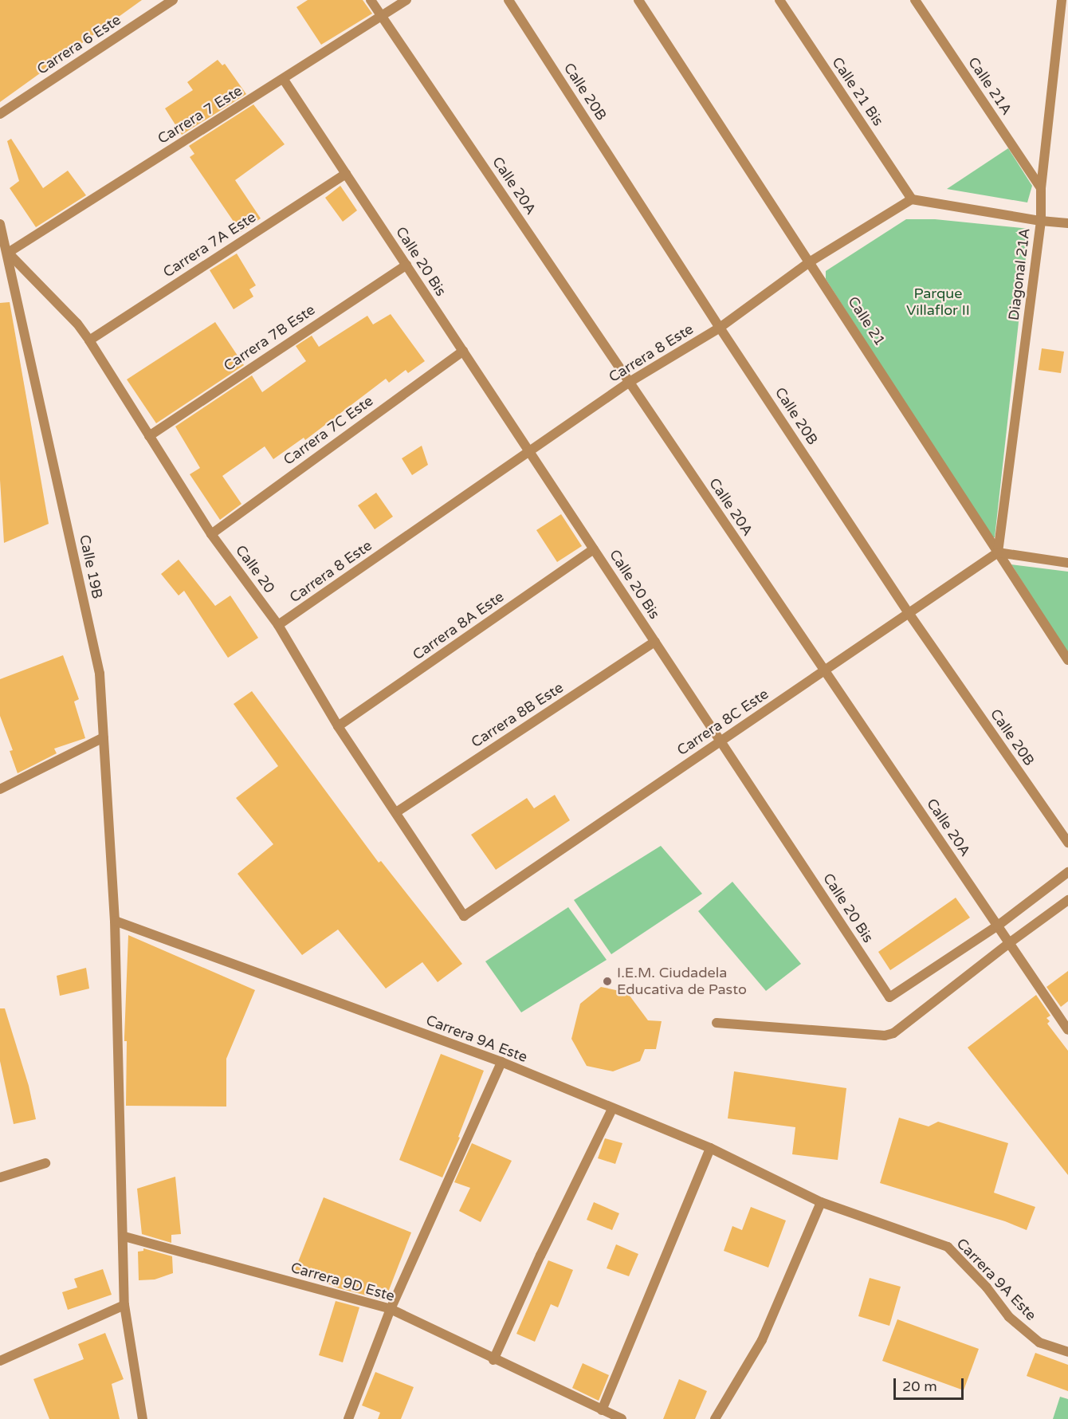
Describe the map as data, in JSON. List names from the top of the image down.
{
  "streets": {
    "street": [
      "Carrera 6 Este",
      "Calle 21A",
      "Calle 20B",
      "Calle 21 Bis",
      "Carrera 7 Este",
      "Calle 20A",
      "Carrera 7A Este",
      "Calle 20 Bis",
      "Diagonal 21A",
      "Calle 21",
      "Carrera 7B Este",
      "Carrera 8 Este",
      "Carrera 7C Este",
      "Calle 19B",
      "Calle 20",
      "Carrera 8A Este",
      "Carrera 8B Este",
      "Carrera 8C Este",
      "Carrera 9A Este",
      "Carrera 9D Este"
    ]
  },
  "crossings": [
    ["Calle 21A", "Diagonal 21A"],
    ["Calle 20B", "Carrera 8 Este"],
    ["Calle 20B", "Carrera 8C Este"],
    ["Calle 21 Bis", "Carrera 8 Este"],
    ["Carrera 7 Este", "Calle 20A"],
    ["Carrera 7 Este", "Calle 20 Bis"],
    ["Carrera 7 Este", "Calle 19B"],
    ["Carrera 7 Este", "Calle 20"],
    ["Calle 20A", "Calle 20 Bis"],
    ["Calle 20A", "Carrera 8 Este"],
    ["Calle 20A", "Carrera 8C Este"],
    ["Carrera 7A Este", "Calle 20 Bis"],
    ["Carrera 7A Este", "Calle 20"],
    ["Calle 20 Bis", "Carrera 7B Este"],
    ["Calle 20 Bis", "Carrera 8 Este"],
    ["Calle 20 Bis", "Carrera 7C Este"],
    ["Calle 20 Bis", "Carrera 8A Este"],
    ["Calle 20 Bis", "Carrera 8B Este"],
    ["Calle 20 Bis", "Carrera 8C Este"],
    ["Diagonal 21A", "Calle 21"],
    ["Diagonal 21A", "Carrera 8C Este"],
    ["Calle 21", "Carrera 8 Este"],
    ["Calle 21", "Carrera 8C Este"],
    ["Carrera 7B Este", "Calle 20"],
    ["Carrera 8 Este", "Calle 20"],
    ["Carrera 7C Este", "Calle 20"],
    ["Calle 19B", "Calle 20"],
    ["Calle 19B", "Carrera 9A Este"],
    ["Calle 19B", "Carrera 9D Este"],
    ["Calle 20", "Carrera 8A Este"],
    ["Calle 20", "Carrera 8B Este"],
    ["Calle 20", "Carrera 8C Este"]
  ],
  "parks": ["Parque Villaflor II"],
  "places": ["I.E.M. Ciudadela Educativa de Pasto"],
  "scale_bar": "20 m"
}
